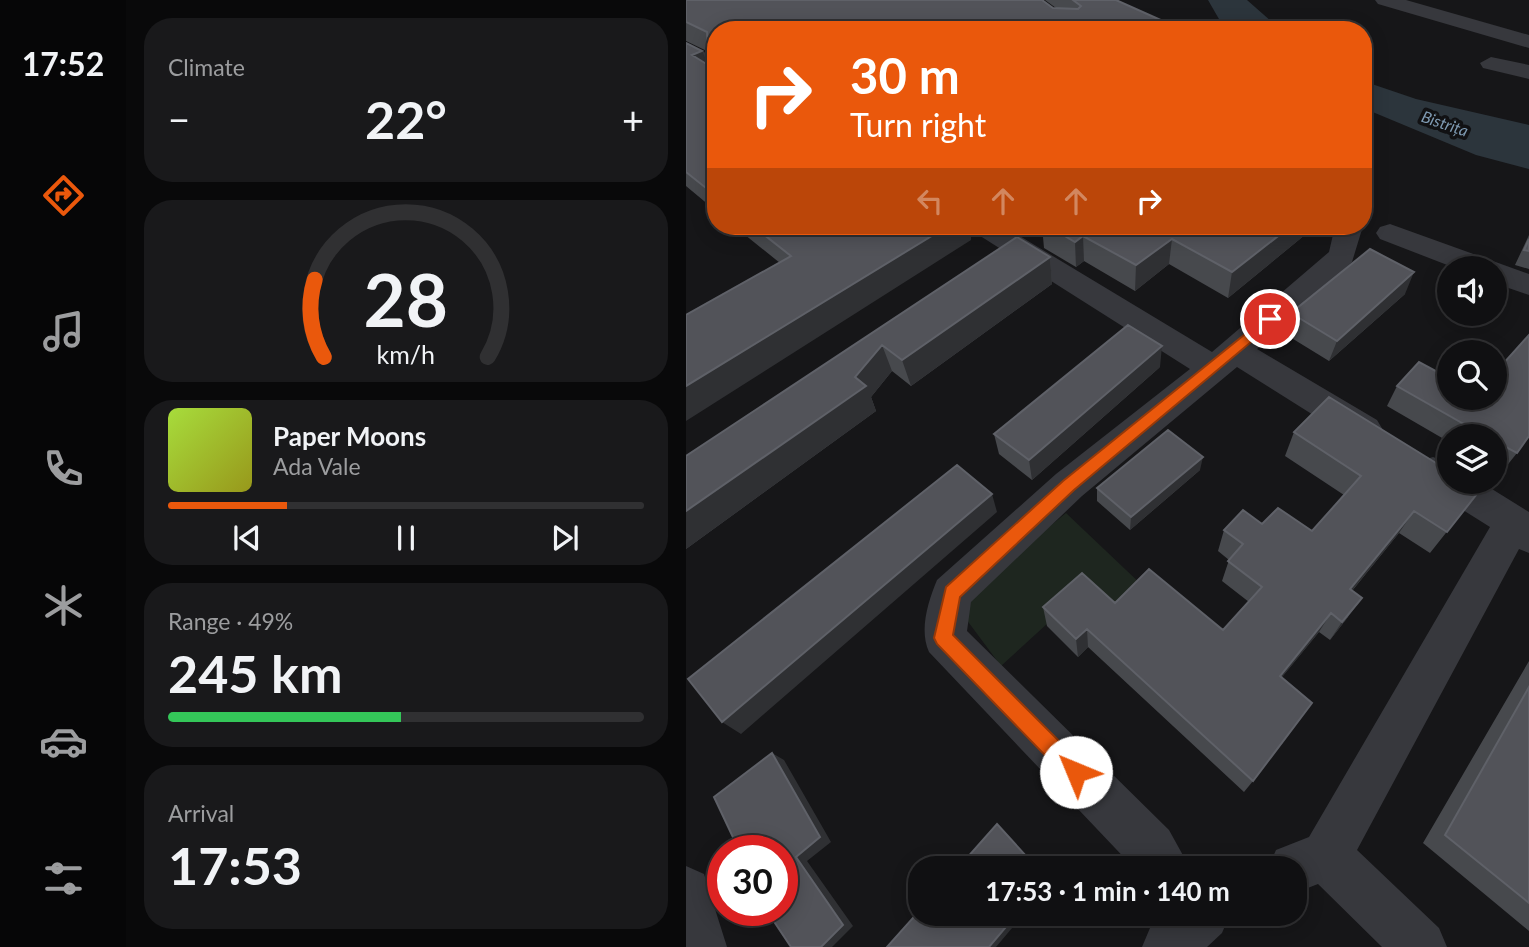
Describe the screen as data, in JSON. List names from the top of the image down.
{
  "water": ["Bistrița"],
  "page": {
    "tabs": "17:52",
    "tile": [
      "Climate",
      ["Range · 49%", "245 km"],
      ["Arrival", "17:53"]
    ],
    "turn": ["30 m", "Turn right"],
    "heat": ["−", "22°", "+"],
    "song": ["Paper Moons", "Ada Vale"],
    "limit": "30",
    "trip": "17:53 · 1 min · 140 m",
    "gauge": ["28", "km/h"]
  }
}
